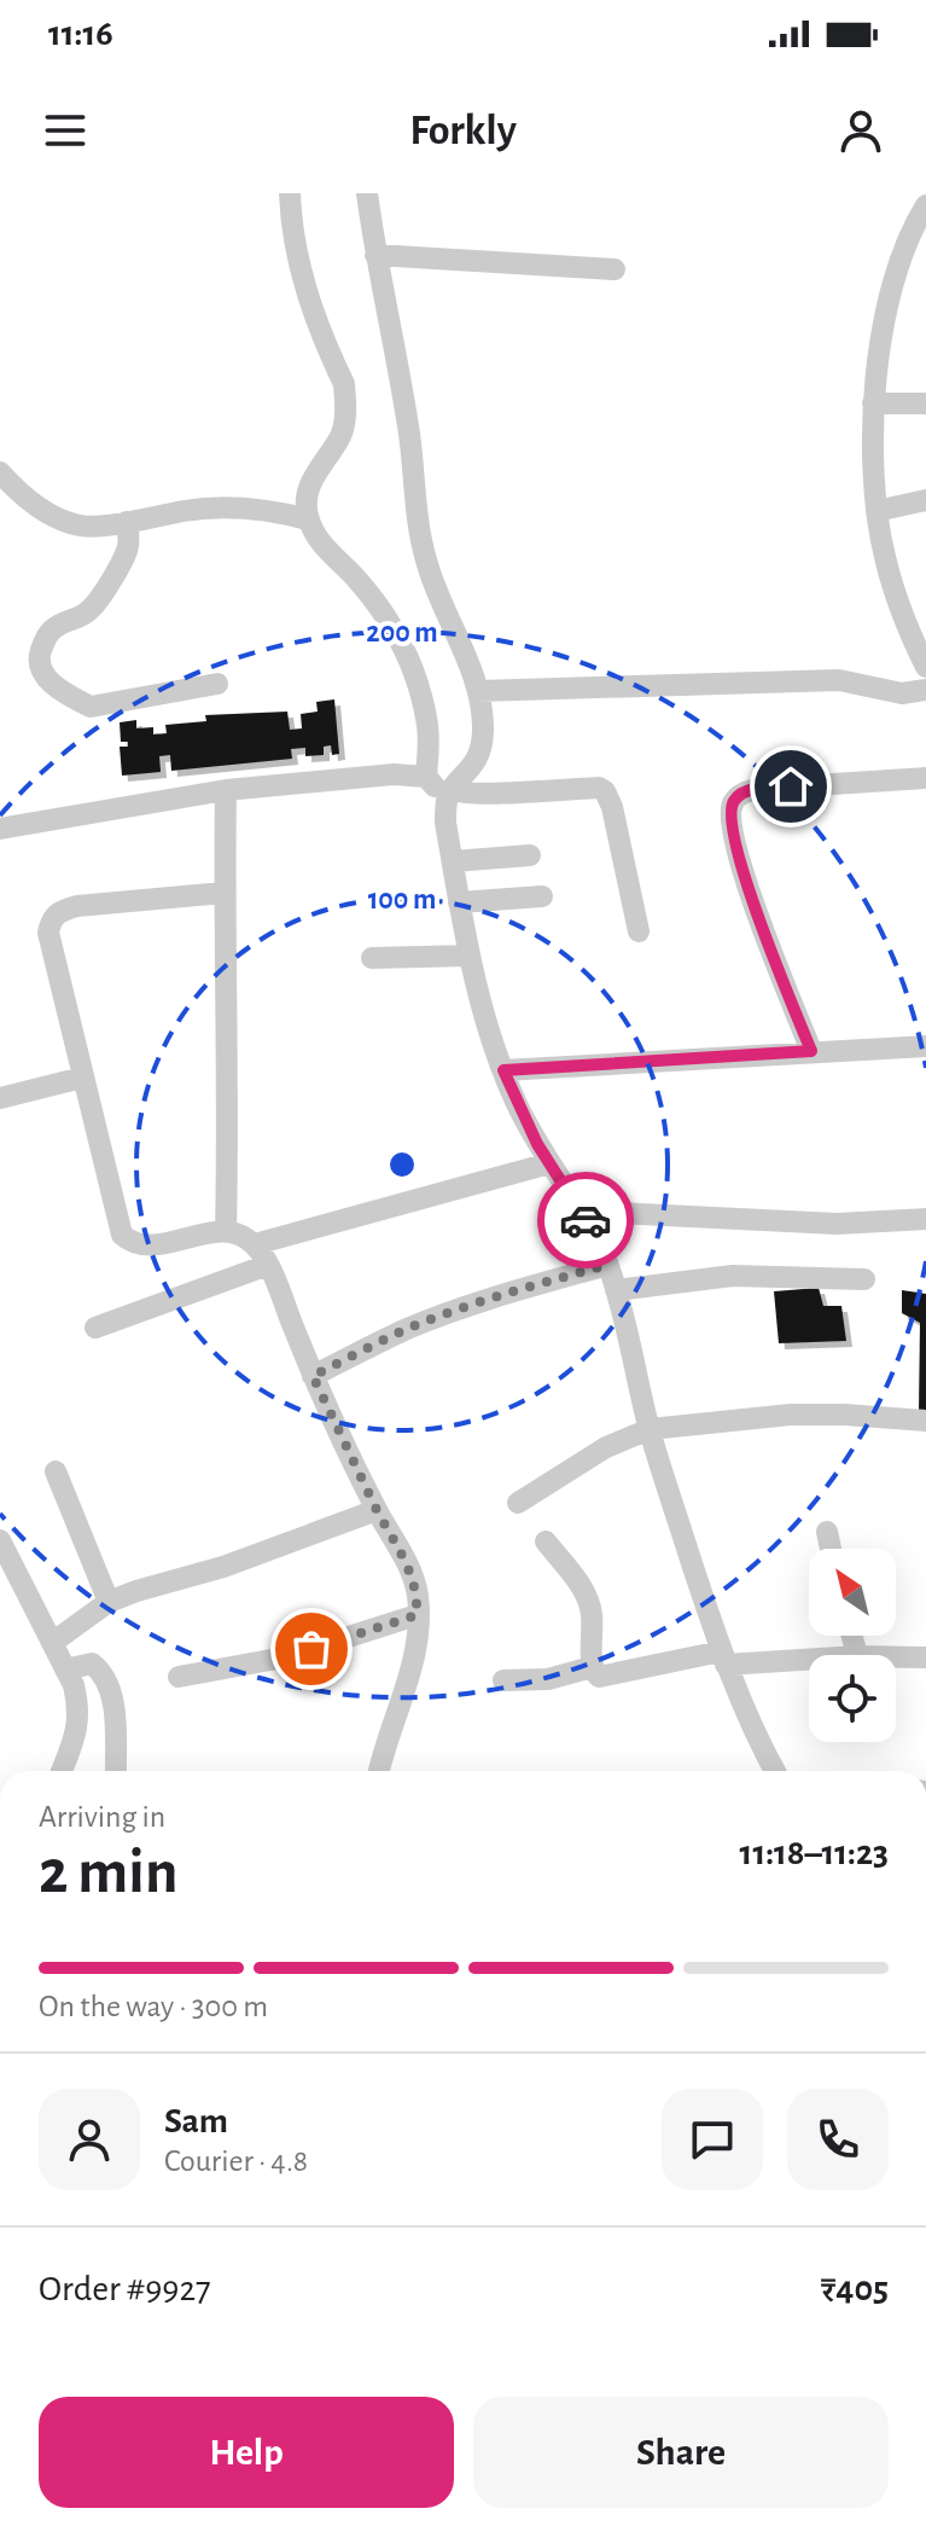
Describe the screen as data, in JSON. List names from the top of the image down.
{
  "north": "top left",
  "page": {
    "status": "11:16",
    "header": "Forkly",
    "heading": ["2 min", "Arriving in", "11:18–11:23"],
    "panel": [
      "Sam",
      "Courier · 4.8",
      "Order #9927",
      "₹405"
    ],
    "bar": "On the way · 300 m",
    "buttons": ["Help", "Share"]
  },
  "rings": ["200 m", "100 m"]
}
